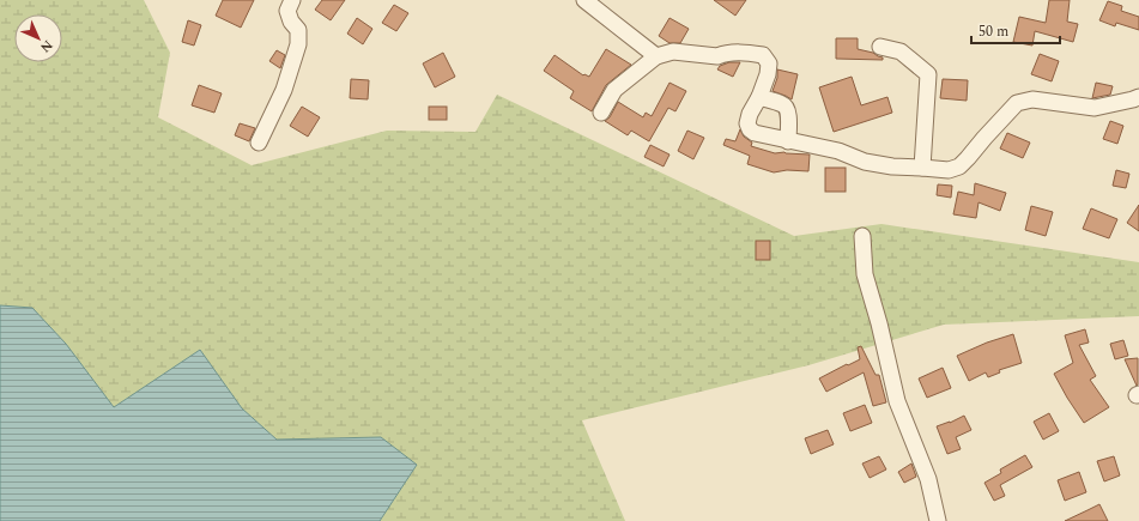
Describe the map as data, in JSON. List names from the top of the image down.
{
  "scale_bar": "50 m",
  "north": "bottom right"
}
